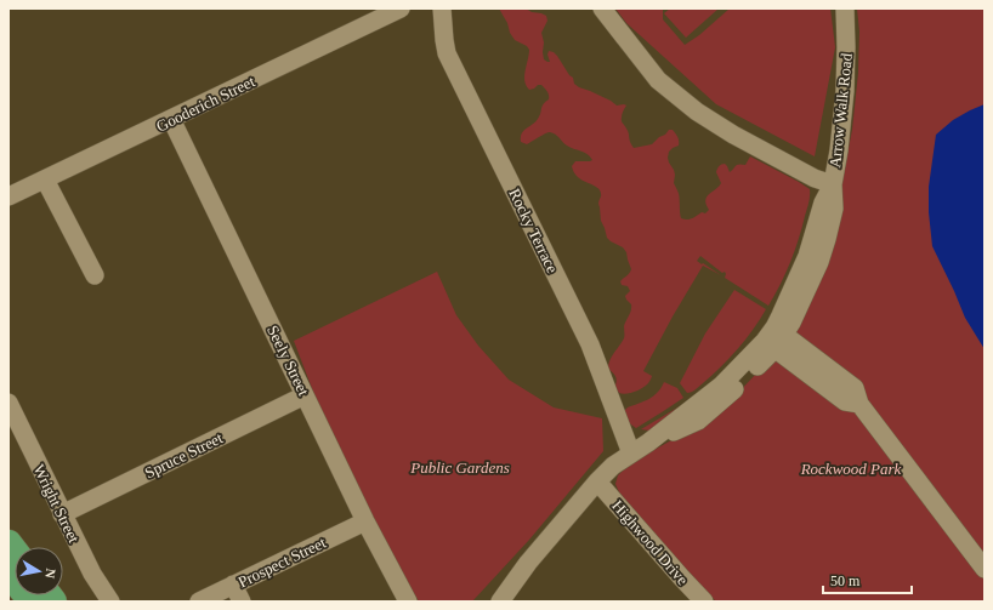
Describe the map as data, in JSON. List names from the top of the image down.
{
  "streets": {
    "street": [
      "Gooderich Street",
      "Arrow Walk Road",
      "Rocky Terrace",
      "Seely Street",
      "Spruce Street",
      "Wright Street",
      "Highwood Drive",
      "Prospect Street"
    ]
  },
  "crossings": [
    ["Gooderich Street", "Seely Street"],
    ["Arrow Walk Road", "Rocky Terrace"],
    ["Arrow Walk Road", "Highwood Drive"],
    ["Seely Street", "Spruce Street"],
    ["Seely Street", "Prospect Street"],
    ["Spruce Street", "Wright Street"]
  ],
  "parks": ["Public Gardens", "Rockwood Park"],
  "scale_bar": "50 m",
  "north": "right"
}
